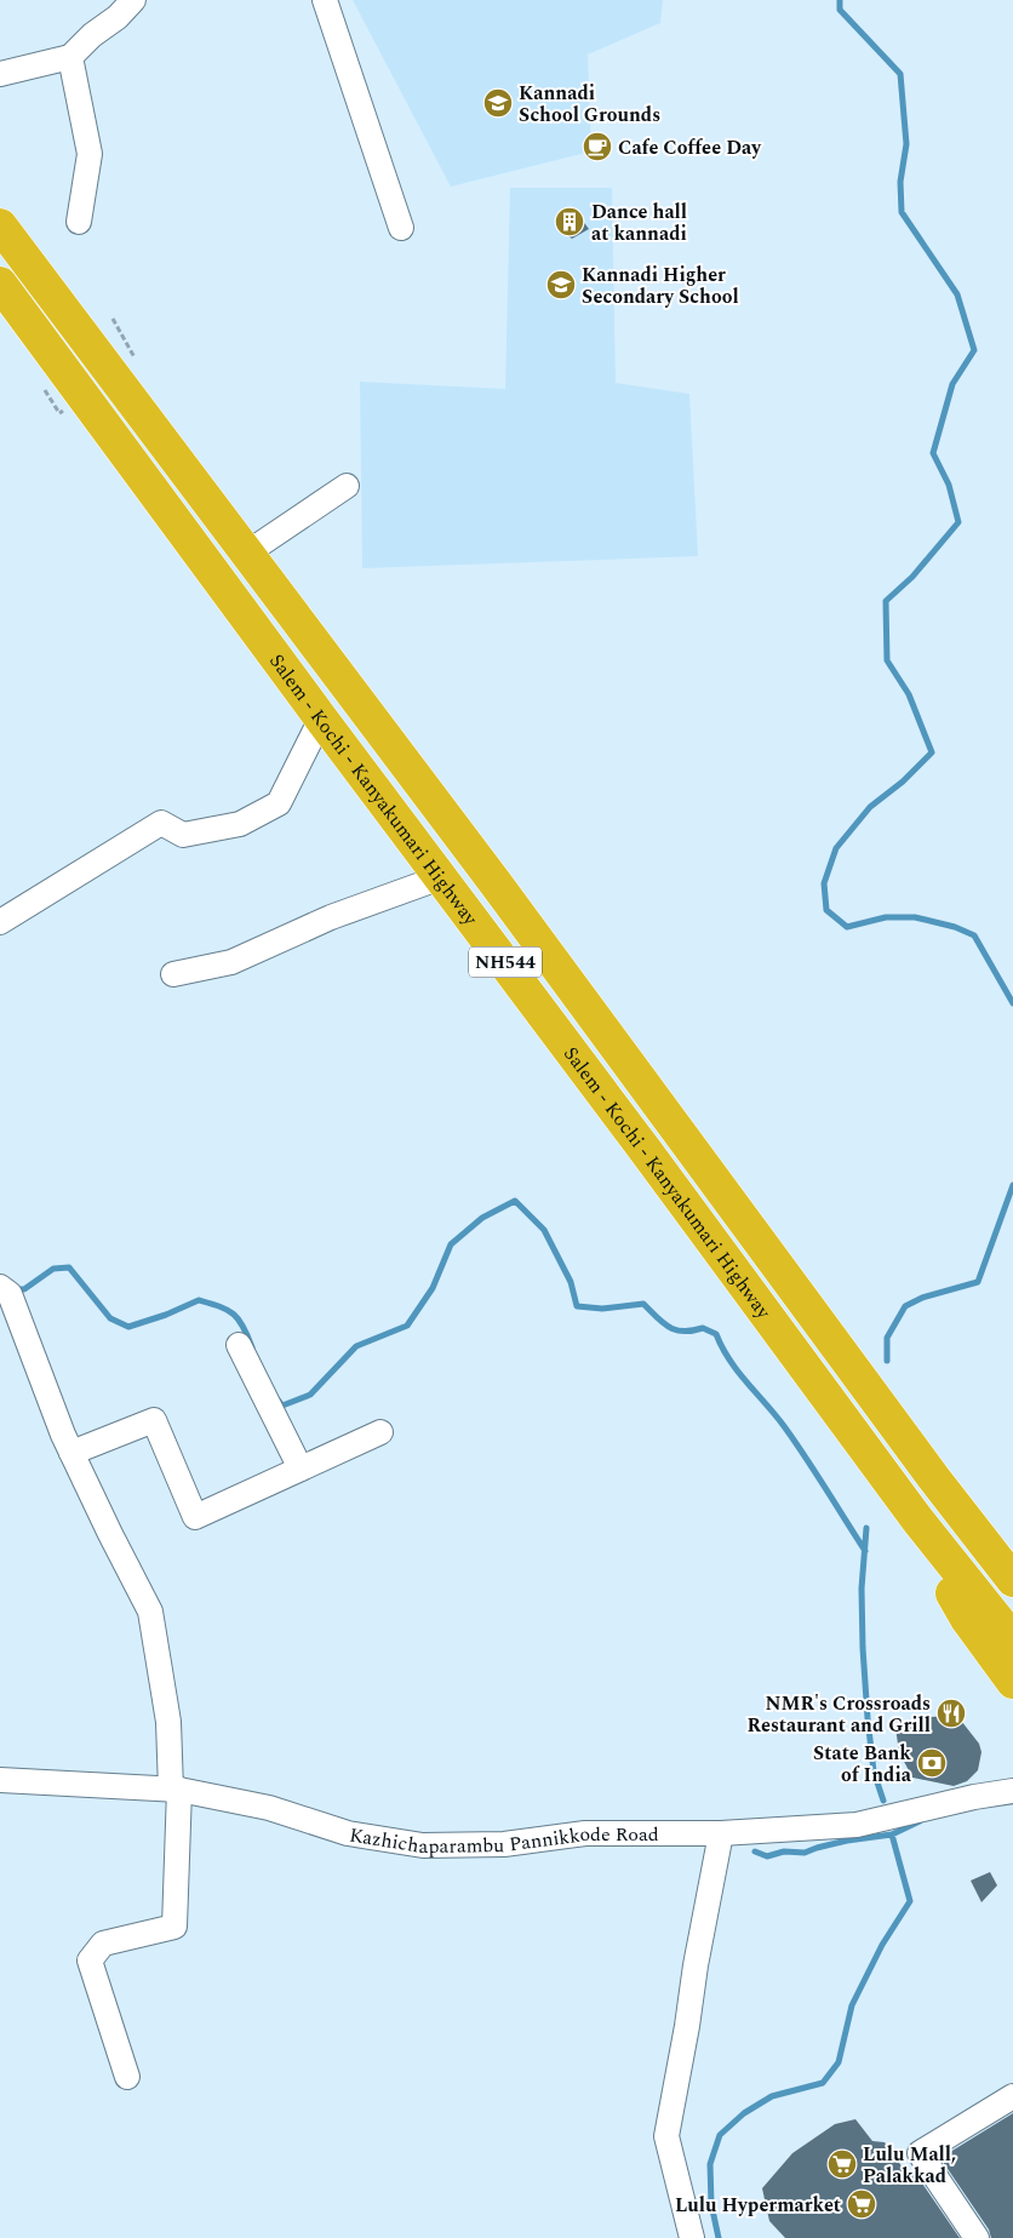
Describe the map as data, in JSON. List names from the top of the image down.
{
  "streets": {
    "highway": ["Salem - Kochi - Kanyakumari Highway", "NH544"],
    "street": ["Kazhichaparambu Pannikkode Road"]
  },
  "places": {
    "school or university": ["Kannadi School Grounds", "Kannadi Higher Secondary School"],
    "cafe": ["Cafe Coffee Day"],
    "building": ["Dance hall at kannadi"],
    "restaurant": ["NMR's Crossroads Restaurant and Grill"],
    "bank": ["State Bank of India"],
    "supermarket": ["Lulu Mall, Palakkad", "Lulu Hypermarket"]
  }
}
